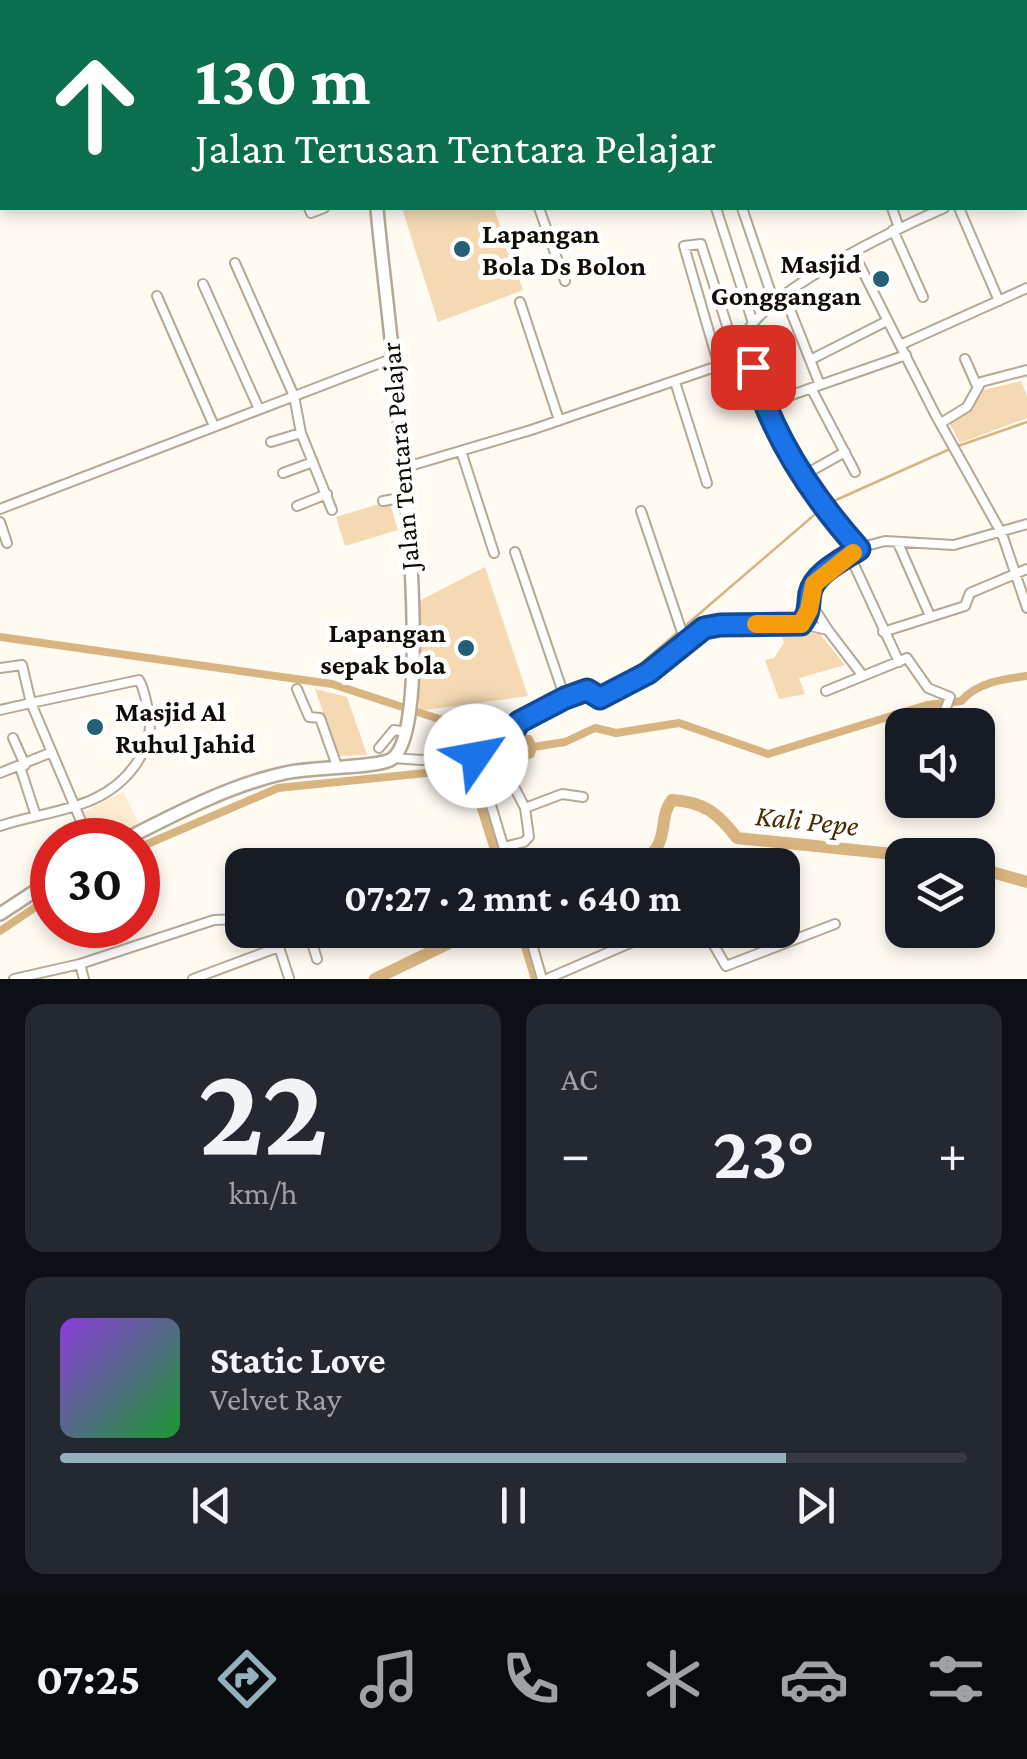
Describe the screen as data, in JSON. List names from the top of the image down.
{
  "streets": {
    "main road": ["Jalan Tentara Pelajar"]
  },
  "water": ["Kali Pepe"],
  "places": [
    "Lapangan Bola Ds Bolon",
    "Masjid Gonggangan",
    "Lapangan sepak bola",
    "Masjid Al Ruhul Jahid"
  ],
  "page": {
    "turn": ["130 m", "Jalan Terusan Tentara Pelajar"],
    "limit": "30",
    "trip": "07:27 · 2 mnt · 640 m",
    "tile": [
      ["22", "km/h"],
      "AC"
    ],
    "heat": ["−", "23°", "+"],
    "song": ["Static Love", "Velvet Ray"],
    "tabs": "07:25"
  }
}
